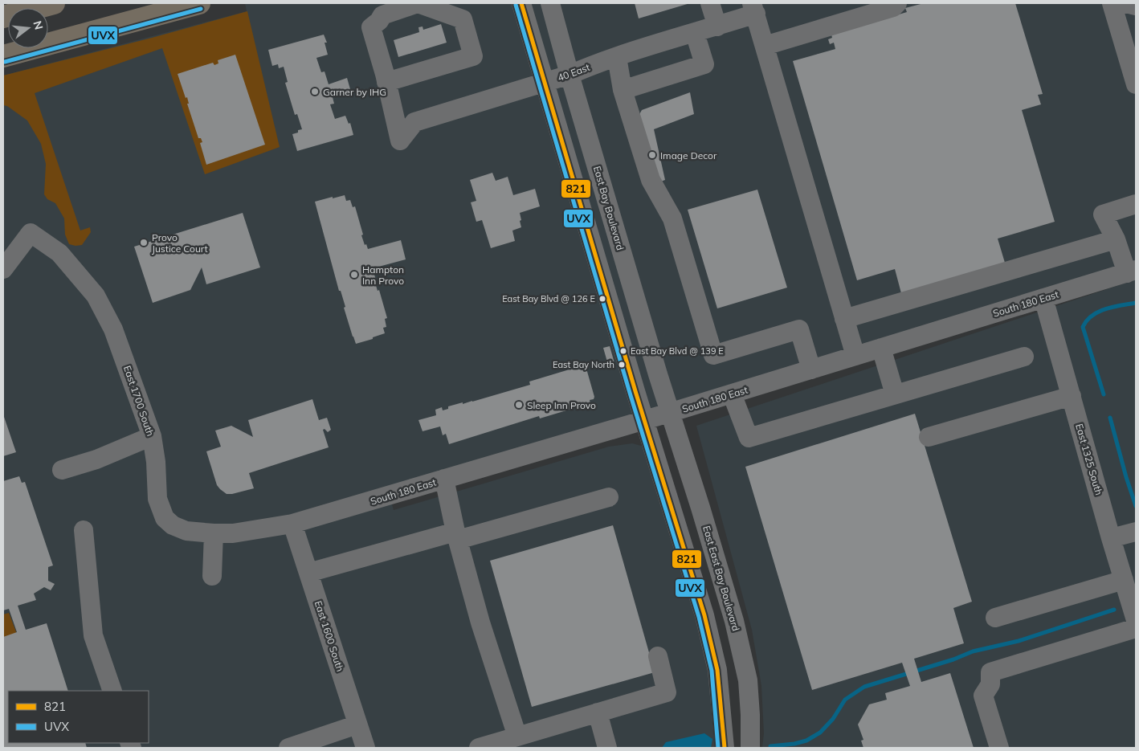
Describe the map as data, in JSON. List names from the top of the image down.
{
  "streets": {
    "street": [
      "40 East",
      "East Bay Boulevard",
      "South 180 East",
      "East 1700 South",
      "East 1325 South",
      "East East Bay Boulevard",
      "East 1600 South"
    ]
  },
  "crossings": [
    ["40 East", "East Bay Boulevard"],
    ["East Bay Boulevard", "South 180 East"],
    ["East Bay Boulevard", "East East Bay Boulevard"],
    ["South 180 East", "East 1700 South"],
    ["South 180 East", "East 1325 South"],
    ["South 180 East", "East East Bay Boulevard"],
    ["South 180 East", "East 1600 South"],
    ["East 1700 South", "East 1600 South"]
  ],
  "places": [
    "Garner by IHG",
    "Image Decor",
    "Provo Justice Court",
    "Hampton Inn Provo",
    "East Bay Blvd @ 126 E",
    "East Bay Blvd @ 139 E",
    "East Bay North",
    "Sleep Inn Provo"
  ],
  "lines": ["transit line 821", "transit line UVX"],
  "legend": ["821", "UVX"],
  "north": "right"
}
